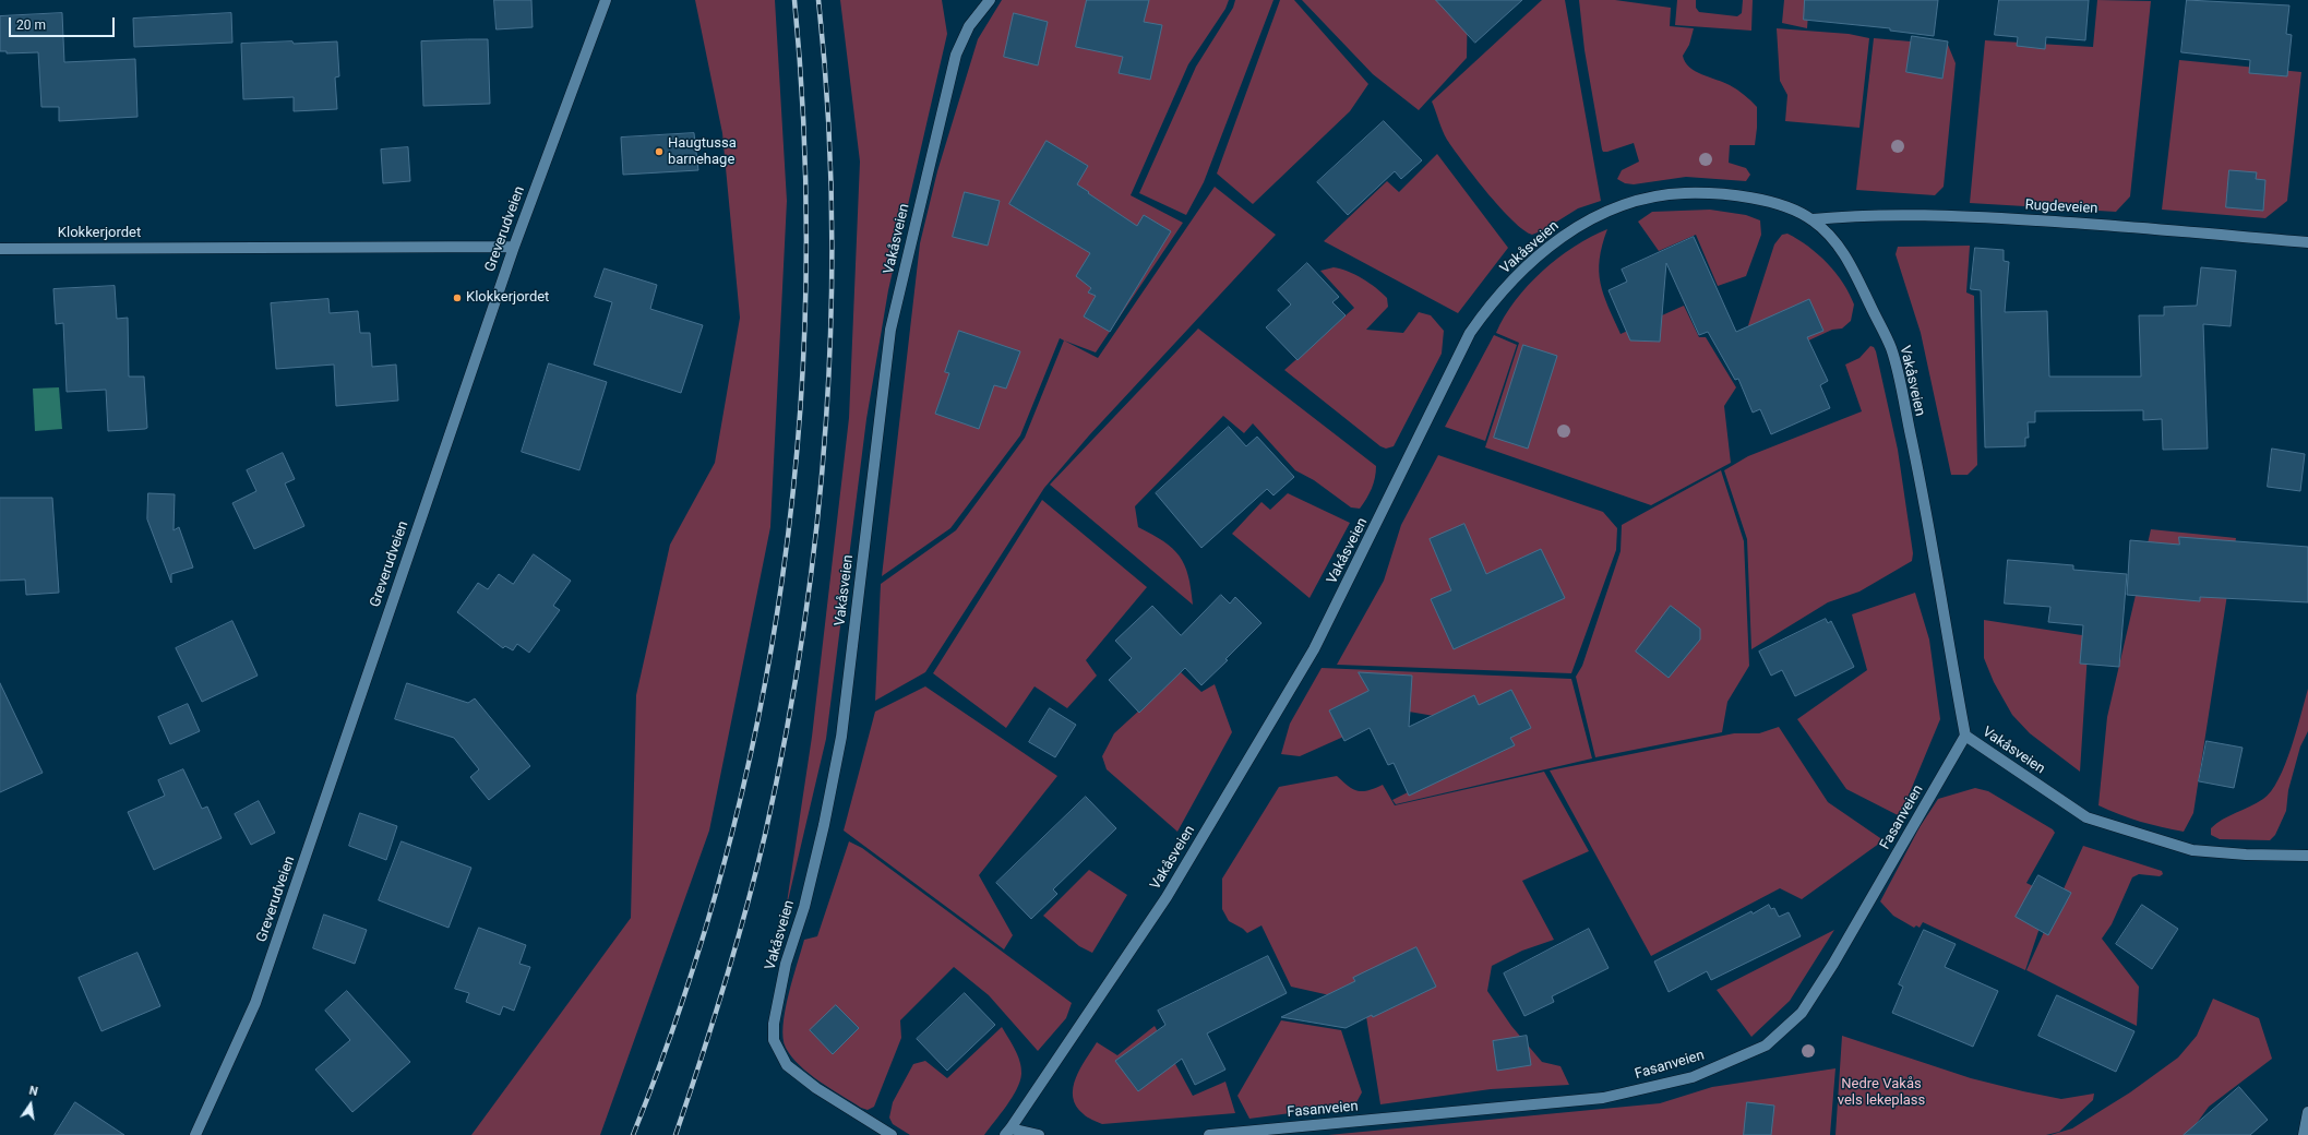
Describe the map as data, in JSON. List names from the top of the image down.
{
  "streets": {
    "street": [
      "Rugdeveien",
      "Greverudveien",
      "Klokkerjordet",
      "Vakåsveien",
      "Fasanveien"
    ]
  },
  "crossings": [
    ["Rugdeveien", "Vakåsveien"],
    ["Greverudveien", "Klokkerjordet"],
    ["Vakåsveien", "Fasanveien"]
  ],
  "parks": ["Nedre Vakås vels lekeplass"],
  "places": ["Haugtussa barnehage", "Klokkerjordet"],
  "scale_bar": "20 m",
  "north": "top"
}
